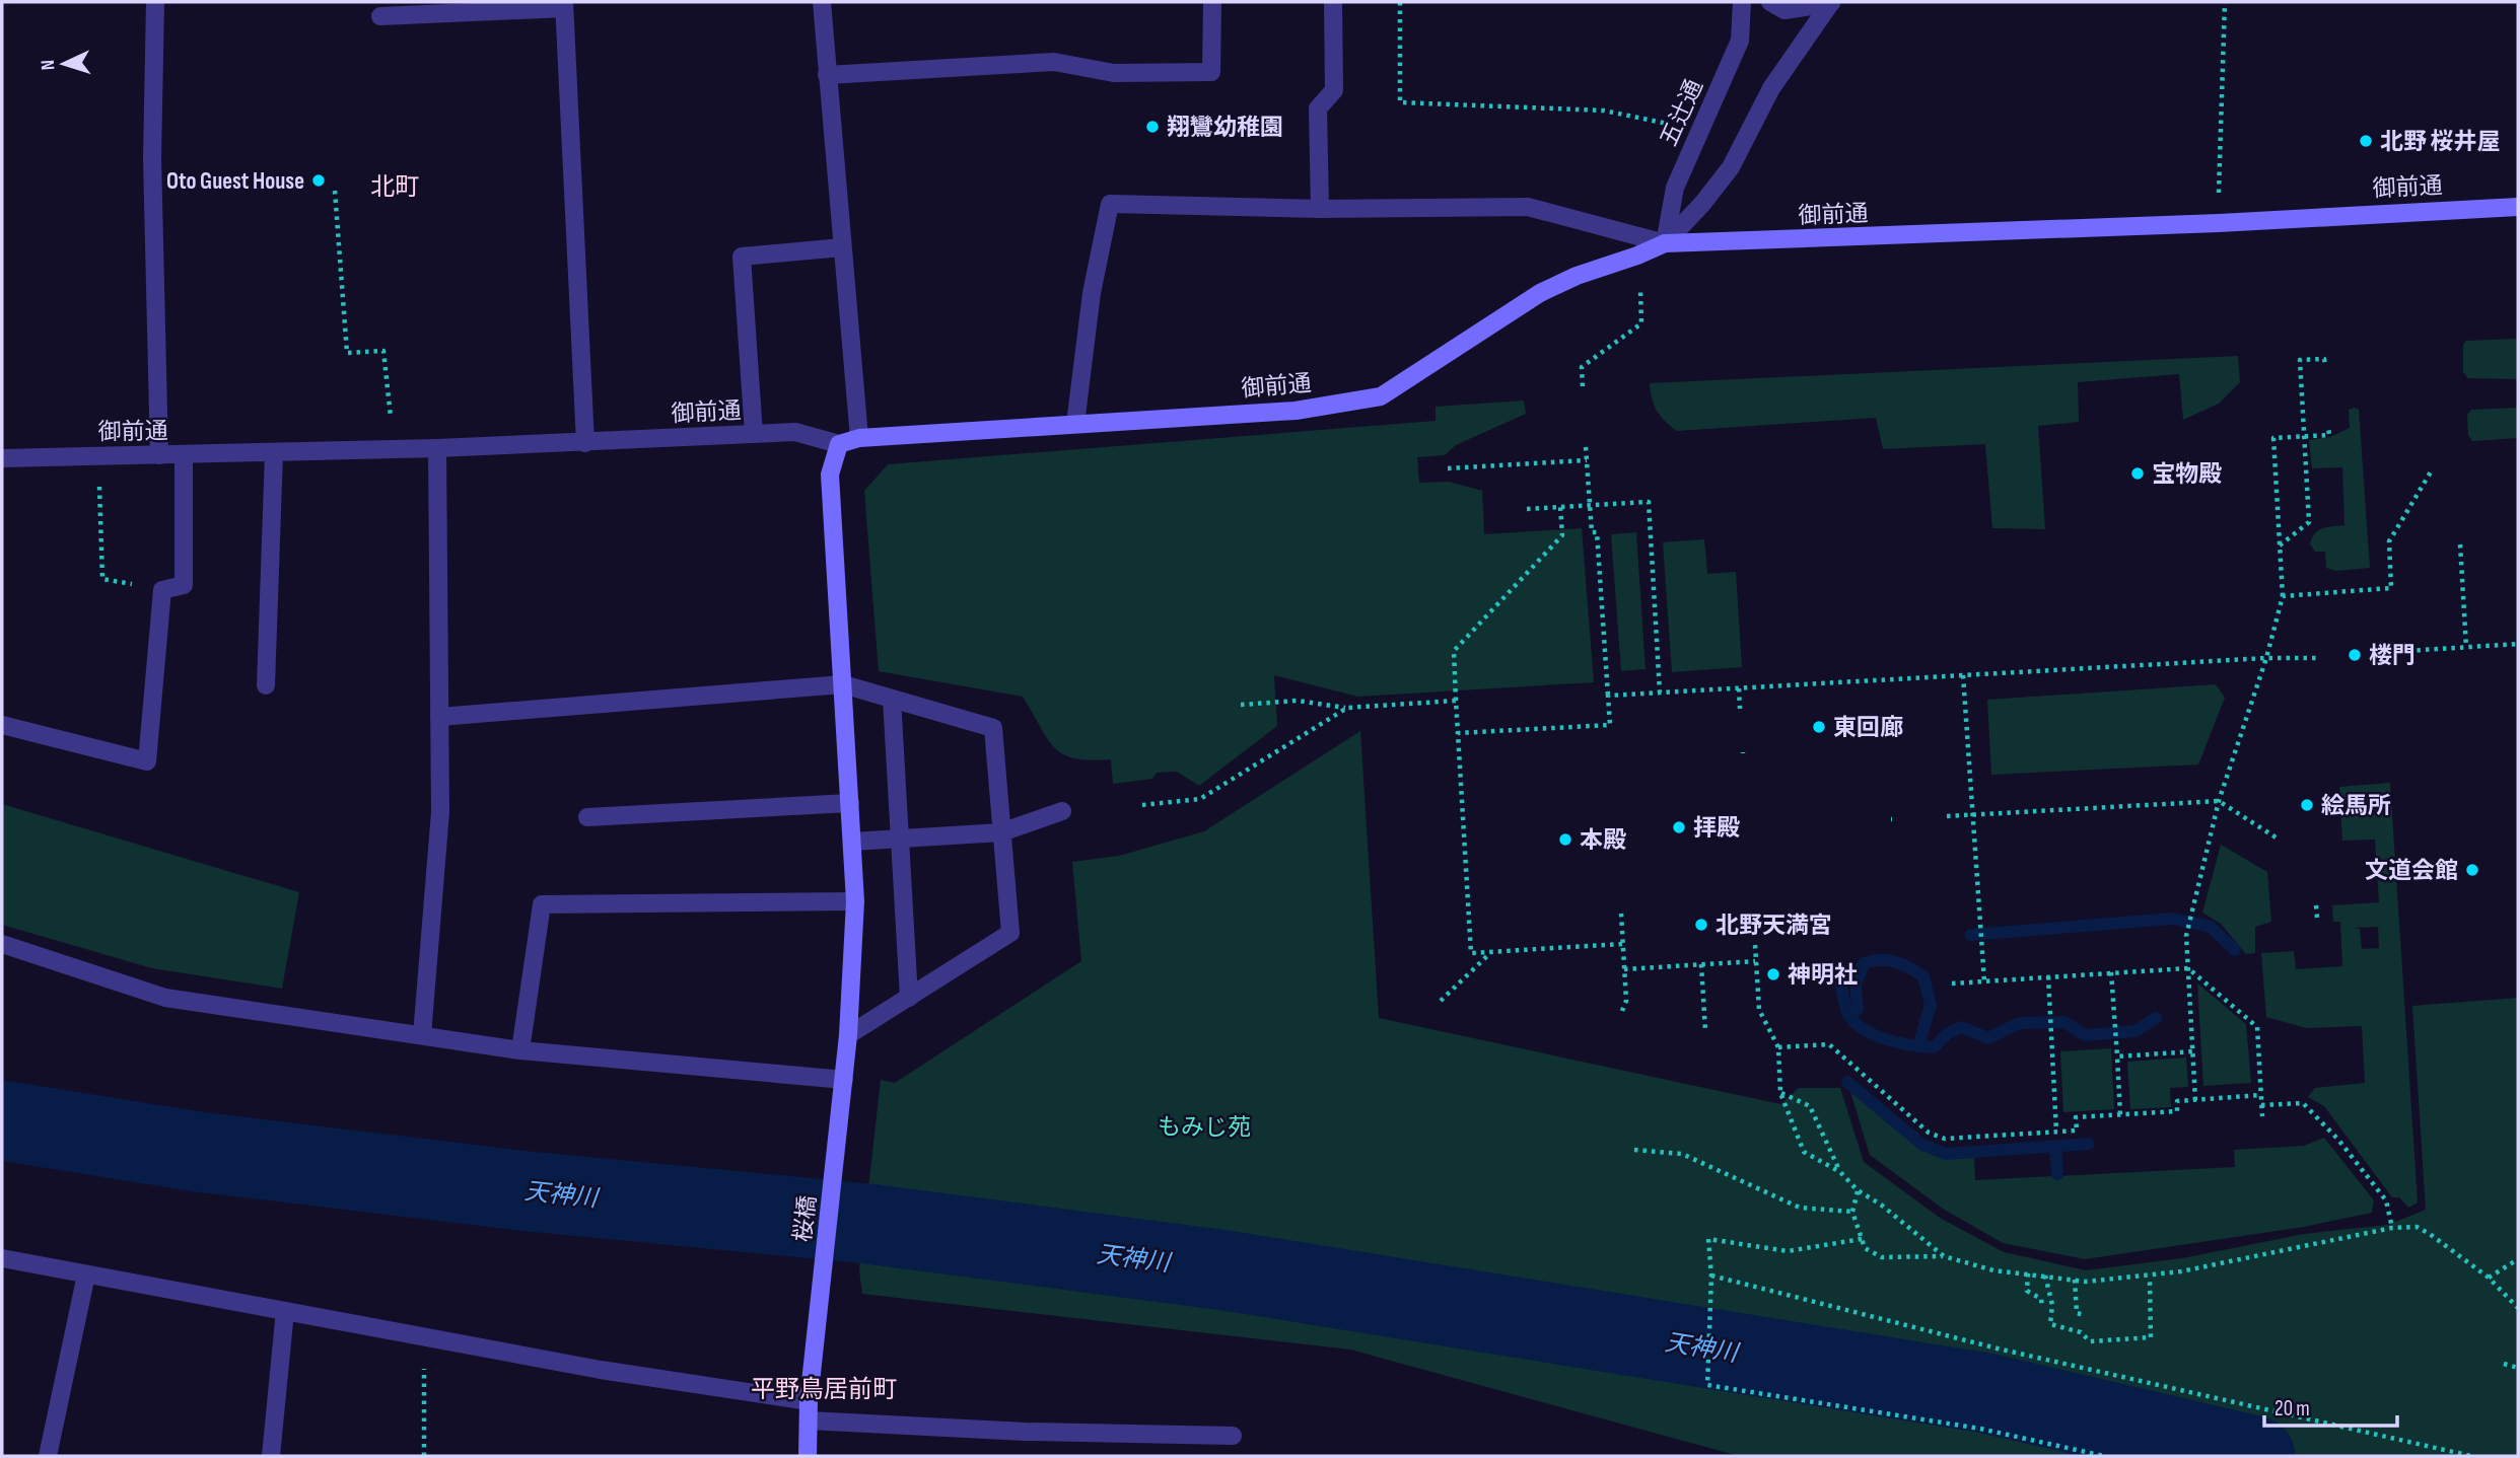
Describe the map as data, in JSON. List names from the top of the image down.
{
  "streets": {
    "street": ["五辻通", "御前通", "桜橋"]
  },
  "crossings": [
    ["五辻通", "御前通"],
    ["御前通", "桜橋"]
  ],
  "districts": ["北町", "平野鳥居前町"],
  "water": ["天神川"],
  "parks": ["もみじ苑"],
  "places": [
    "翔鸞幼稚園",
    "北野 桜井屋",
    "Oto Guest House",
    "宝物殿",
    "楼門",
    "東回廊",
    "絵馬所",
    "拝殿",
    "本殿",
    "文道会館",
    "北野天満宮",
    "神明社"
  ],
  "scale_bar": "20 m",
  "north": "left"
}
